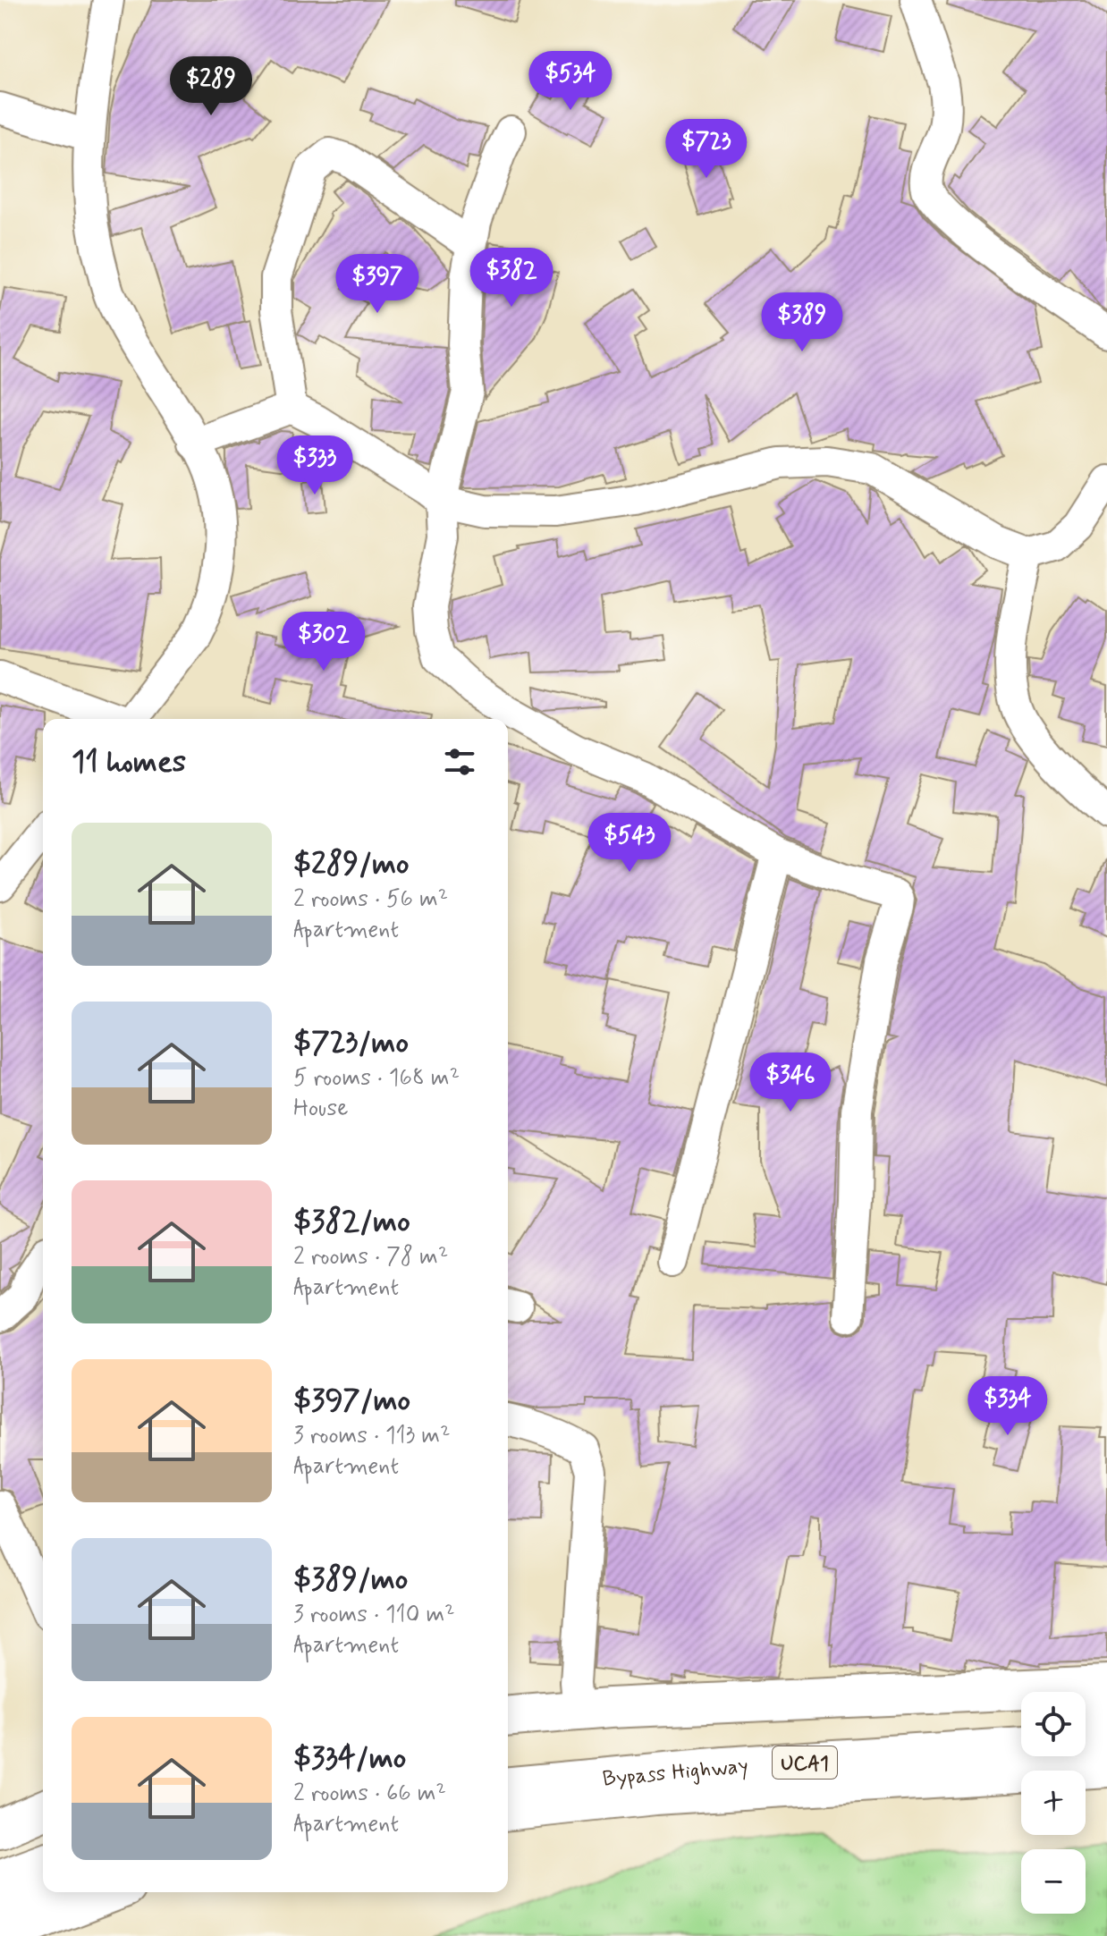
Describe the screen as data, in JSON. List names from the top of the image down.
{
  "streets": {
    "main road": ["UCA1", "Bypass Highway"]
  },
  "page": {
    "price": [
      "$534",
      "$289",
      "$723",
      "$382",
      "$397",
      "$389",
      "$333",
      "$302",
      "$543",
      "$346",
      "$334"
    ],
    "heading": "11 homes",
    "list": [
      {
        "name": "$289/mo",
        "note": "2 rooms · 56 m² · Apartment"
      },
      {
        "name": "$723/mo",
        "note": "5 rooms · 168 m² · House"
      },
      {
        "name": "$382/mo",
        "note": "2 rooms · 78 m² · Apartment"
      },
      {
        "name": "$397/mo",
        "note": "3 rooms · 113 m² · Apartment"
      },
      {
        "name": "$389/mo",
        "note": "3 rooms · 110 m² · Apartment"
      },
      {
        "name": "$334/mo",
        "note": "2 rooms · 66 m² · Apartment"
      }
    ],
    "map_buttons": ["+", "−"]
  }
}
